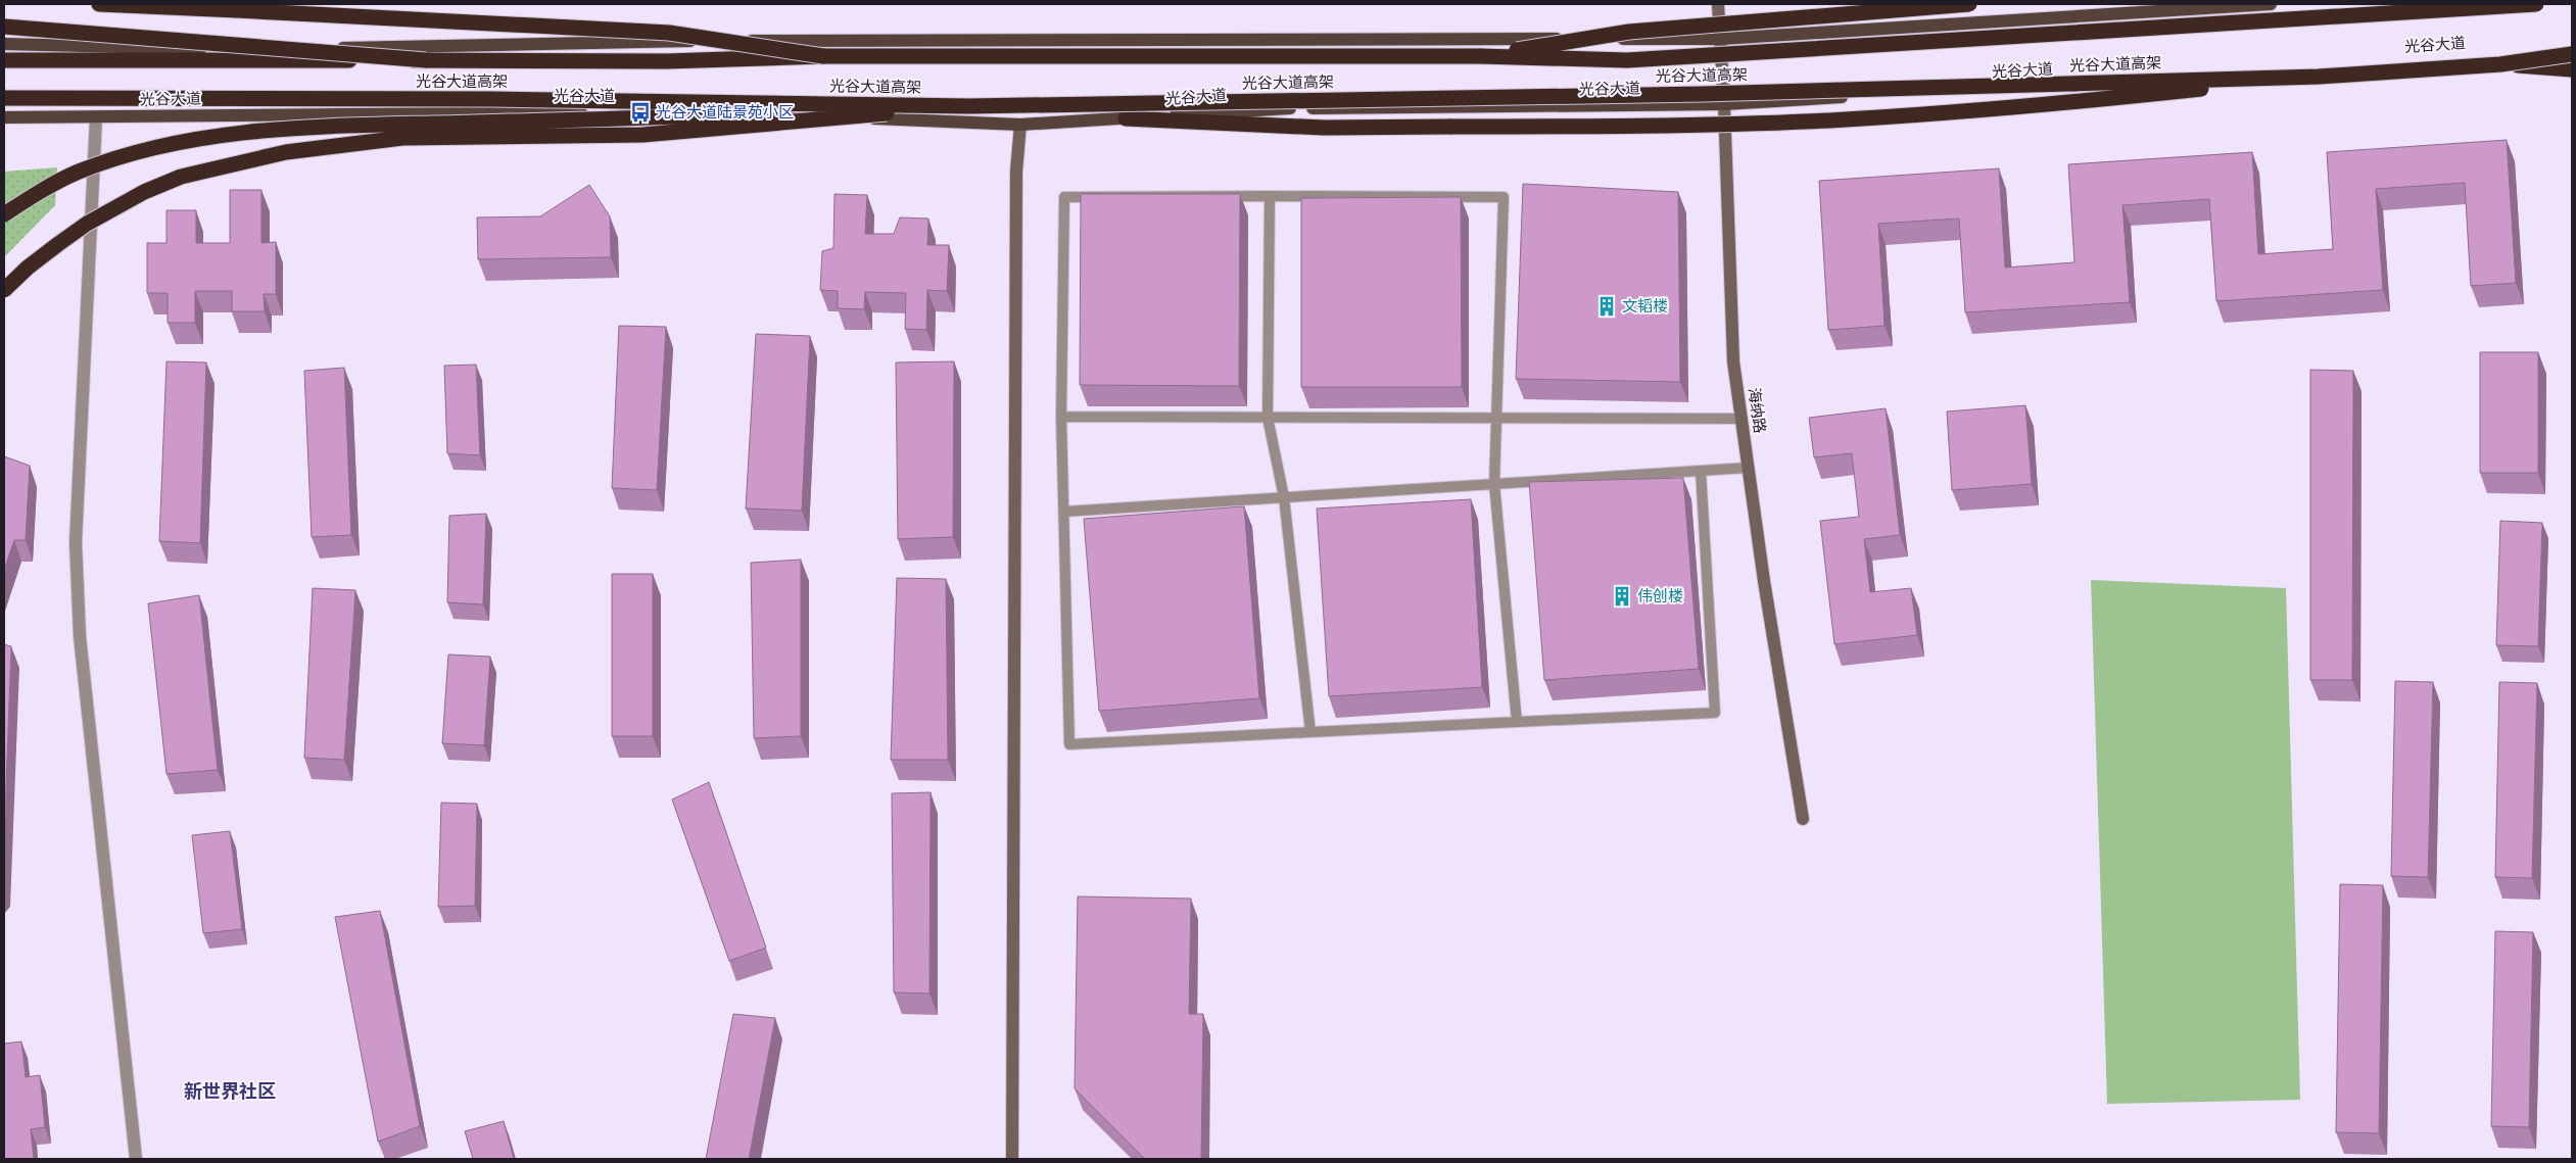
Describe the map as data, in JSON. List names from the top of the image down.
{
  "streets": {
    "highway": ["光谷大道高架"],
    "main road": ["光谷大道"],
    "street": ["海纳路"]
  },
  "crossings": [
    ["光谷大道", "光谷大道高架"],
    ["光谷大道", "海纳路"]
  ],
  "districts": ["新世界社区"],
  "places": {
    "bus stop": ["光谷大道陆景苑小区"],
    "building": ["文韬楼", "伟创楼"]
  }
}
